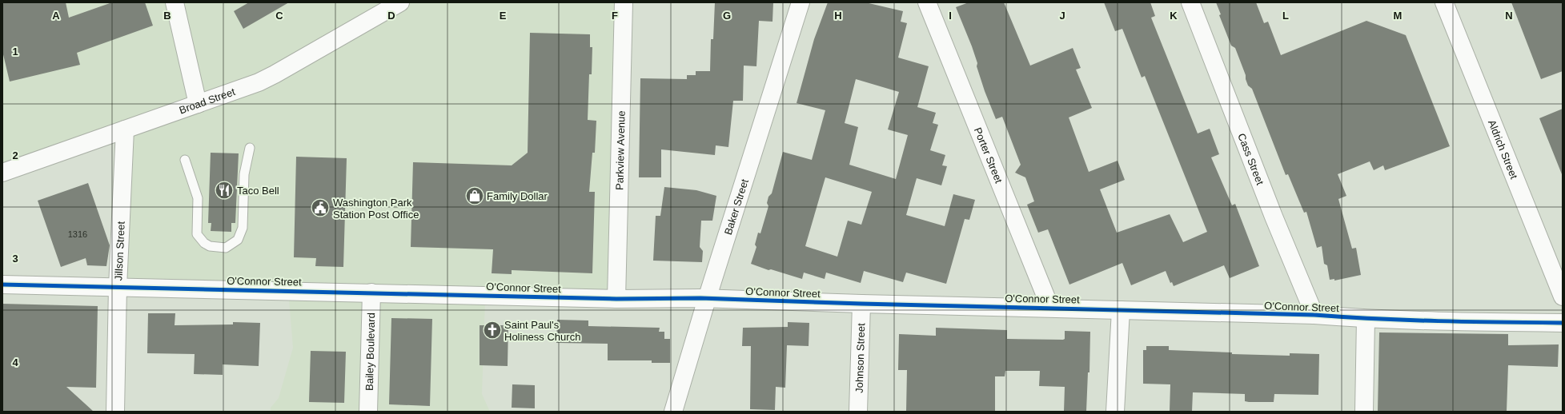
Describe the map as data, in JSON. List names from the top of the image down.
{
  "streets": {
    "street": [
      "Broad Street",
      "Aldrich Street",
      "Parkview Avenue",
      "Porter Street",
      "Cass Street",
      "Baker Street",
      "Jillson Street",
      "O'Connor Street",
      "Bailey Boulevard",
      "Johnson Street"
    ]
  },
  "crossings": [
    ["Broad Street", "Jillson Street"],
    ["Parkview Avenue", "O'Connor Street"],
    ["Porter Street", "O'Connor Street"],
    ["Cass Street", "O'Connor Street"],
    ["Baker Street", "O'Connor Street"],
    ["Jillson Street", "O'Connor Street"],
    ["O'Connor Street", "Bailey Boulevard"],
    ["O'Connor Street", "Johnson Street"]
  ],
  "places": {
    "restaurant": ["Taco Bell"],
    "shop": ["Family Dollar"],
    "public building": ["Washington Park Station Post Office"],
    "church": ["Saint Paul's Holiness Church"]
  },
  "house_numbers": ["1316"],
  "grid": {
    "columns": [
      "A",
      "B",
      "C",
      "D",
      "E",
      "F",
      "G",
      "H",
      "I",
      "J",
      "K",
      "L",
      "M",
      "N"
    ],
    "rows": [
      "1",
      "2",
      "3",
      "4"
    ]
  }
}
